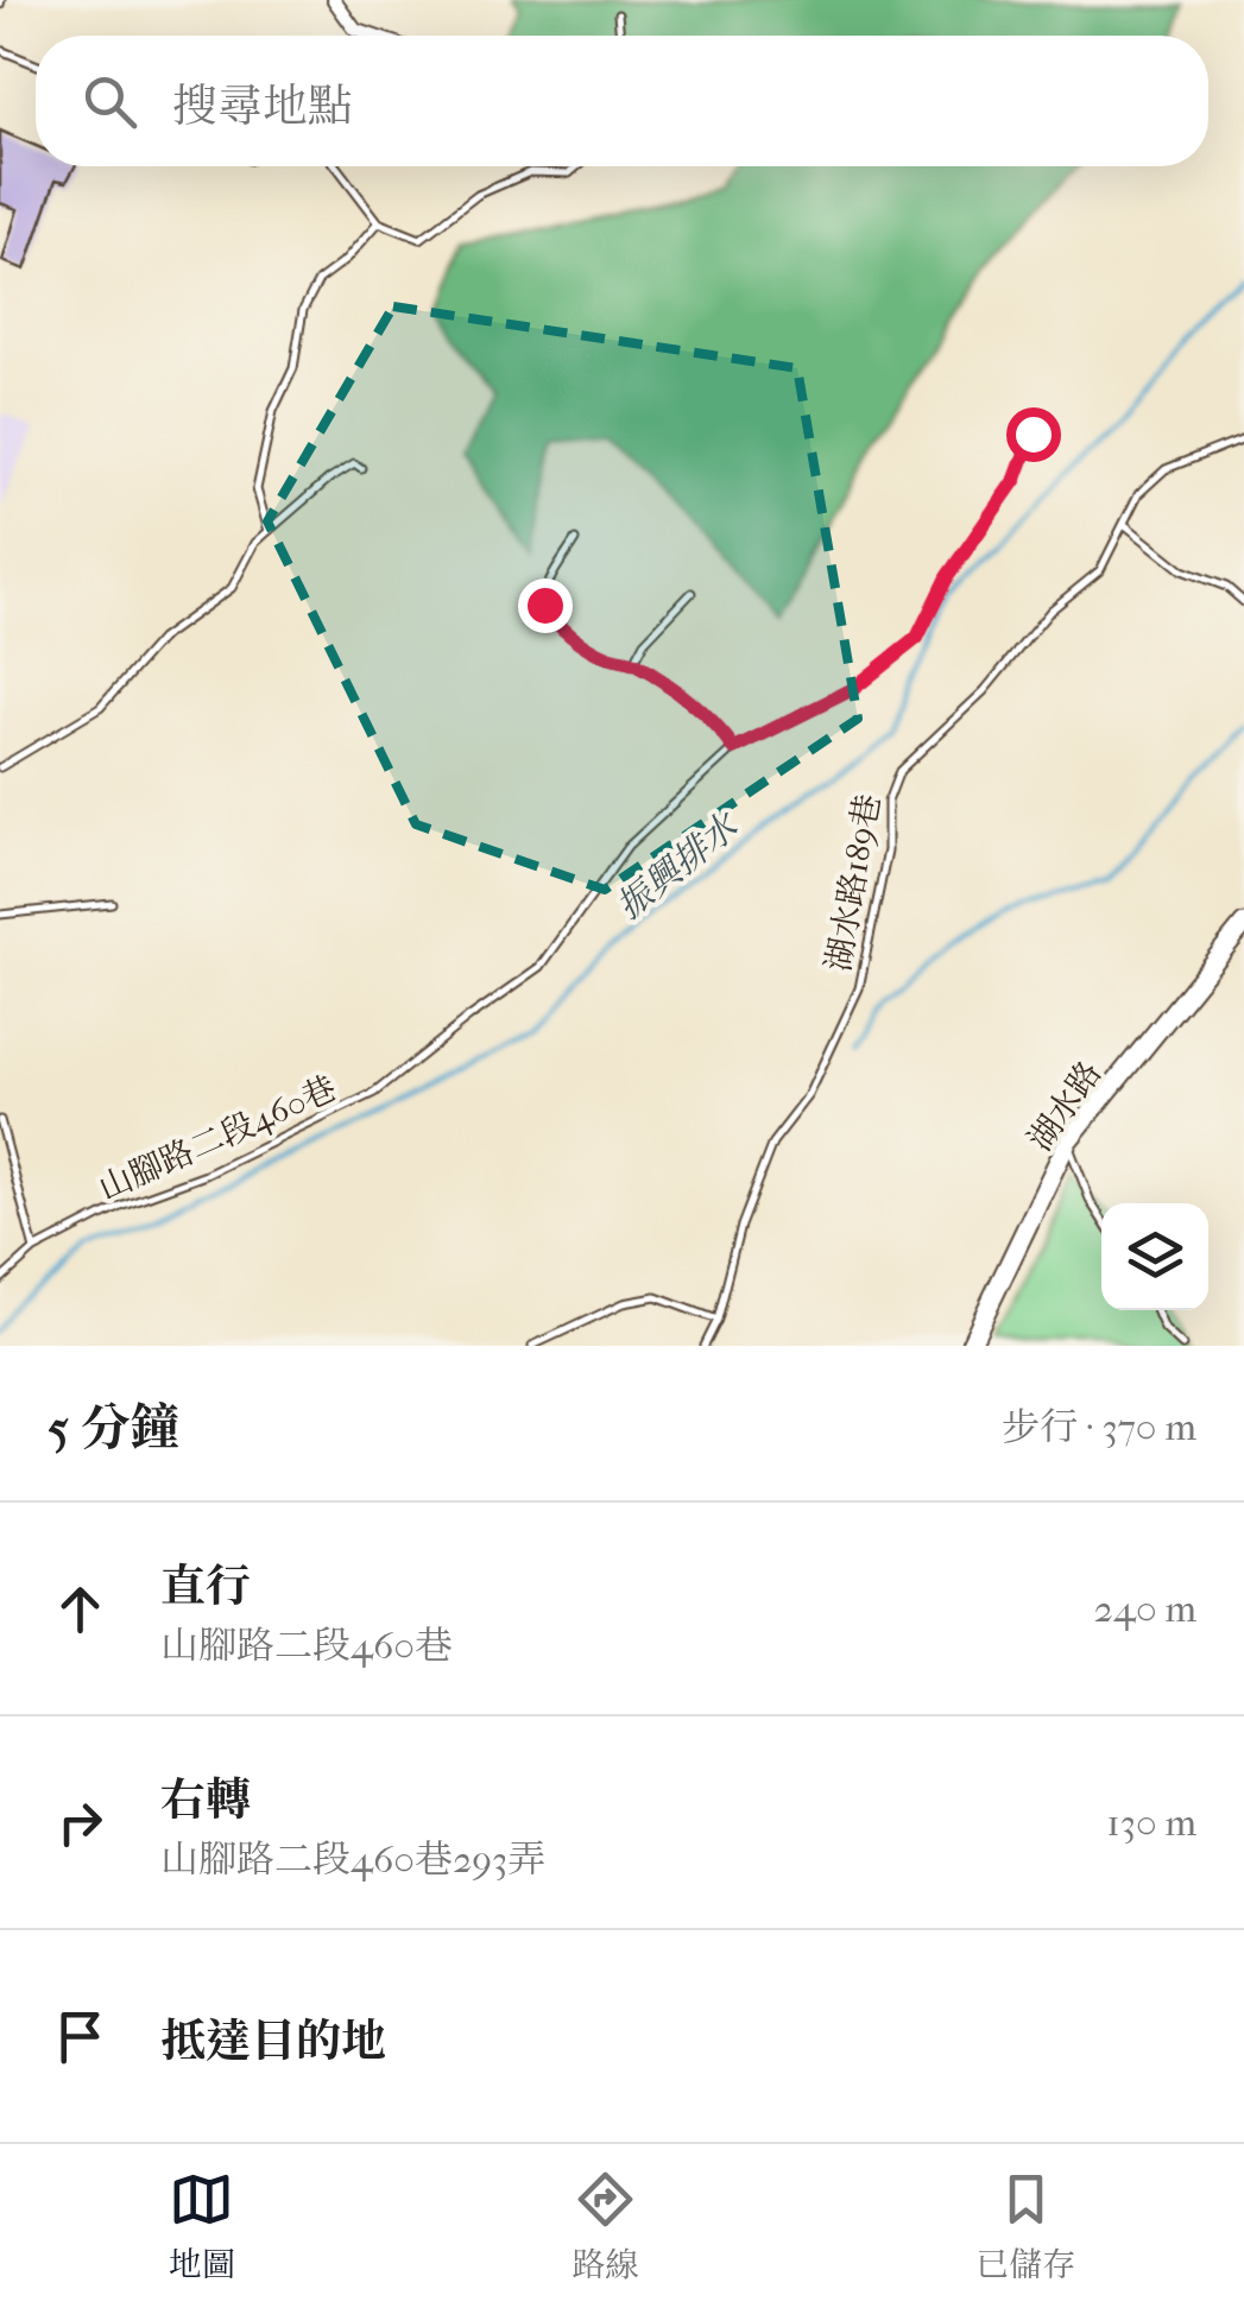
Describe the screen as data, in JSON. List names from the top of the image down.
{
  "streets": {
    "street": ["湖水路"],
    "lane": ["湖水路189巷", "山腳路二段460巷"]
  },
  "water": ["振興排水"],
  "page": {
    "search": "搜尋地點",
    "heading": ["5 分鐘", "步行 · 370 m"],
    "list": [
      ["直行", "山腳路二段460巷", "240 m"],
      ["右轉", "山腳路二段460巷293弄", "130 m"],
      "抵達目的地"
    ],
    "nav": ["地圖", "路線", "已儲存"]
  }
}
